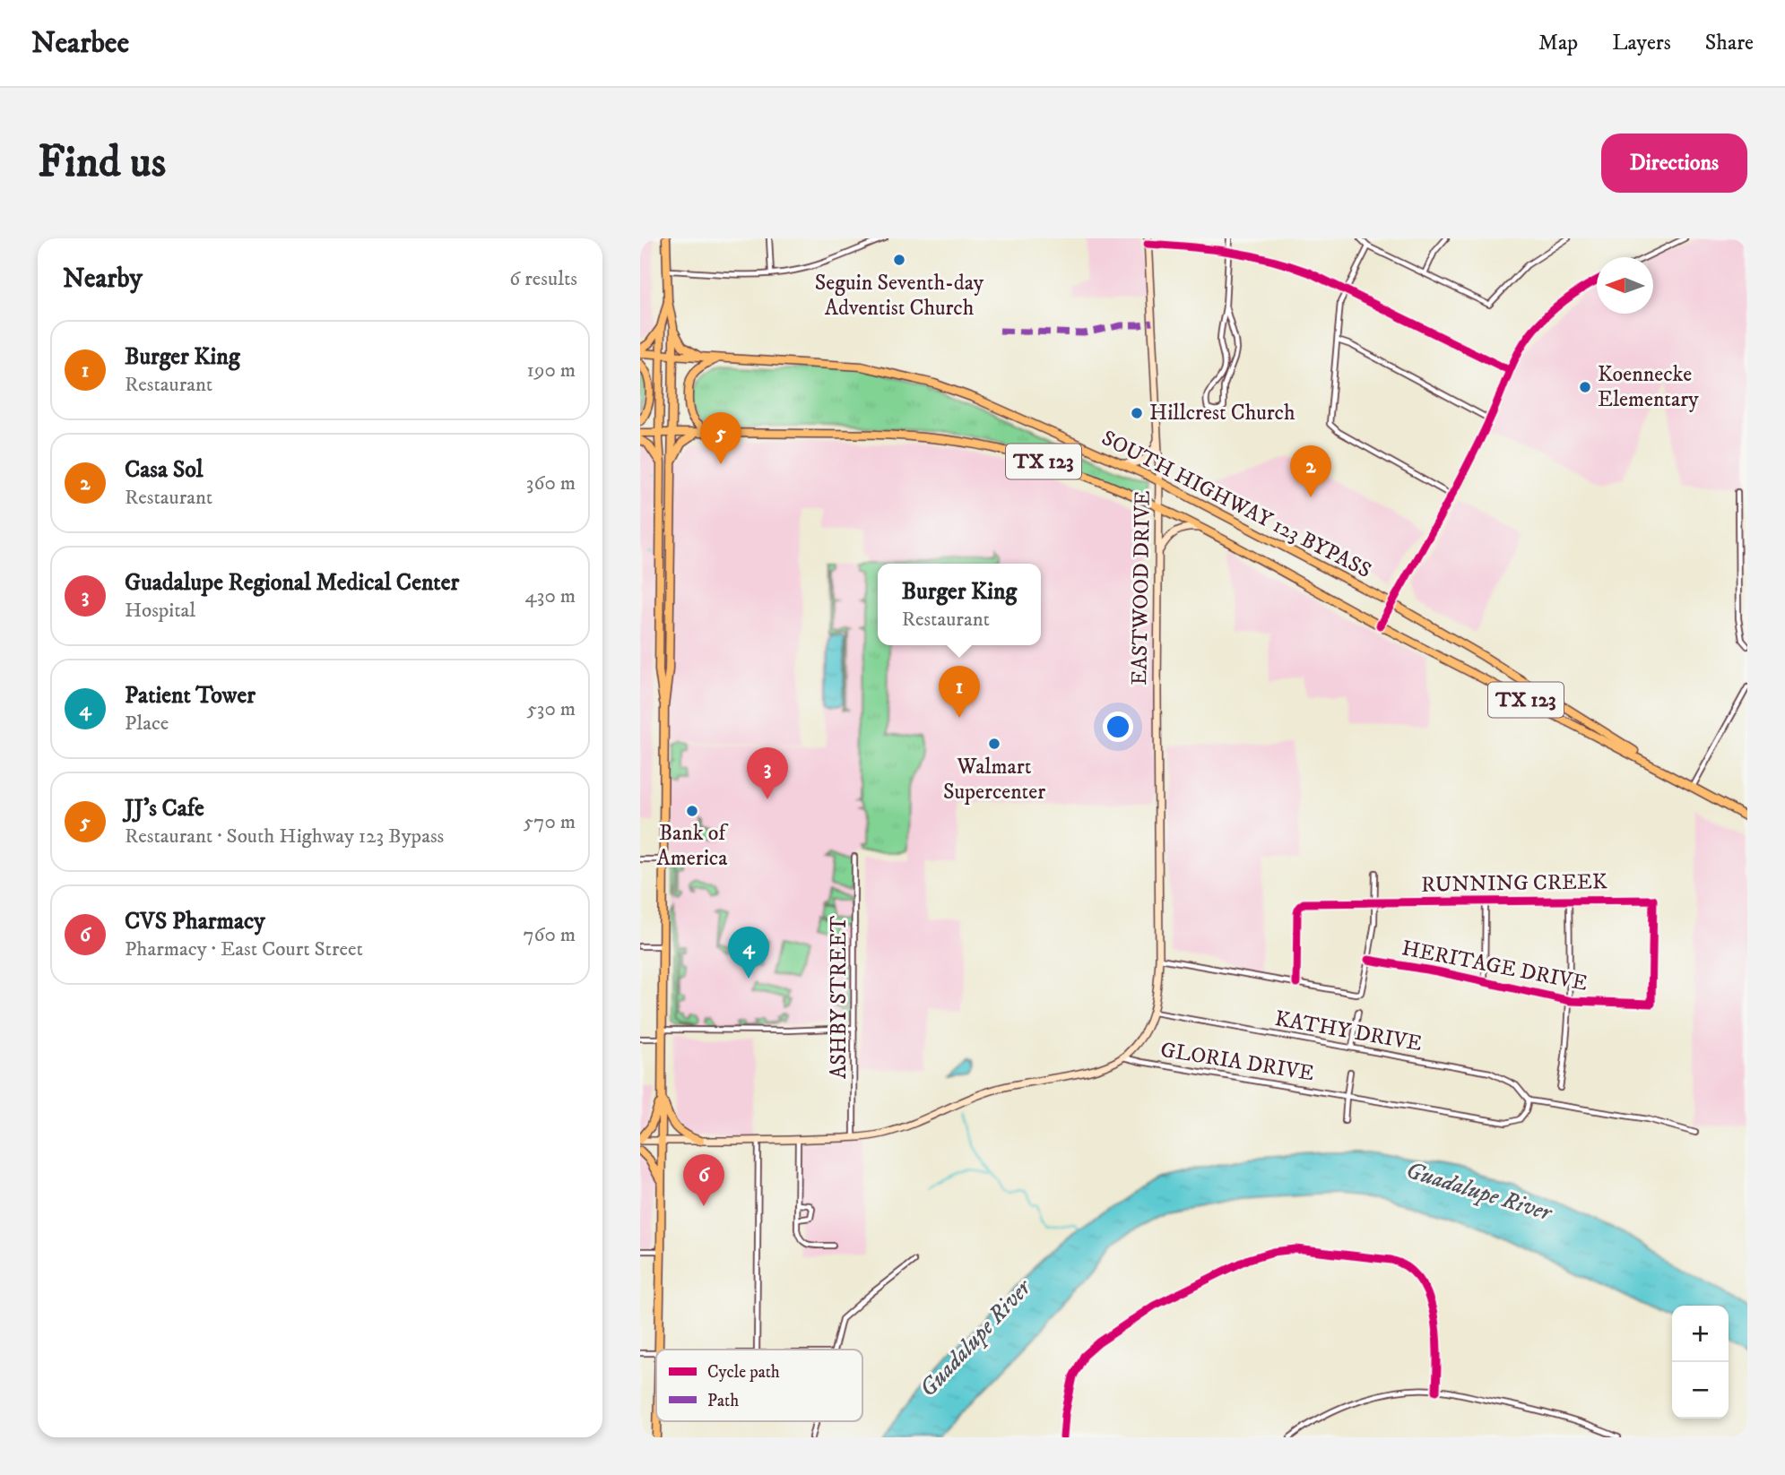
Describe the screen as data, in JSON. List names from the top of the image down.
{
  "streets": {
    "main road": ["TX 123", "SOUTH HIGHWAY 123 BYPASS", "EASTWOOD DRIVE"],
    "street": [
      "RUNNING CREEK",
      "HERITAGE DRIVE",
      "ASHBY STREET",
      "KATHY DRIVE",
      "GLORIA DRIVE"
    ]
  },
  "crossings": [
    ["TX 123", "SOUTH HIGHWAY 123 BYPASS"],
    ["SOUTH HIGHWAY 123 BYPASS", "EASTWOOD DRIVE"],
    ["EASTWOOD DRIVE", "KATHY DRIVE"],
    ["RUNNING CREEK", "HERITAGE DRIVE"],
    ["KATHY DRIVE", "GLORIA DRIVE"]
  ],
  "water": ["Guadalupe River"],
  "places": [
    "Seguin Seventh-day Adventist Church",
    "Koennecke Elementary",
    "Hillcrest Church",
    "Walmart Supercenter",
    "Bank of America"
  ],
  "legend": ["Cycle path", "Path"],
  "north": "left",
  "page": {
    "header": "Nearbee",
    "nav": ["Map", "Layers", "Share"],
    "buttons": "Directions",
    "title": "Find us",
    "heading": ["Nearby", "6 results"],
    "list": [
      {
        "mark": "1",
        "name": "Burger King",
        "note": "Restaurant",
        "value": "190 m"
      },
      {
        "mark": "2",
        "name": "Casa Sol",
        "note": "Restaurant",
        "value": "360 m"
      },
      {
        "mark": "3",
        "name": "Guadalupe Regional Medical Center",
        "note": "Hospital",
        "value": "430 m"
      },
      {
        "mark": "4",
        "name": "Patient Tower",
        "note": "Place",
        "value": "530 m"
      },
      {
        "mark": "5",
        "name": "JJ's Cafe",
        "note": "Restaurant · South Highway 123 Bypass",
        "value": "570 m"
      },
      {
        "mark": "6",
        "name": "CVS Pharmacy",
        "note": "Pharmacy · East Court Street",
        "value": "760 m"
      }
    ],
    "pins": [
      "5",
      "2",
      "1",
      "3",
      "4",
      "6"
    ],
    "popup": ["Burger King", "Restaurant"],
    "map_buttons": ["+", "−"]
  }
}
